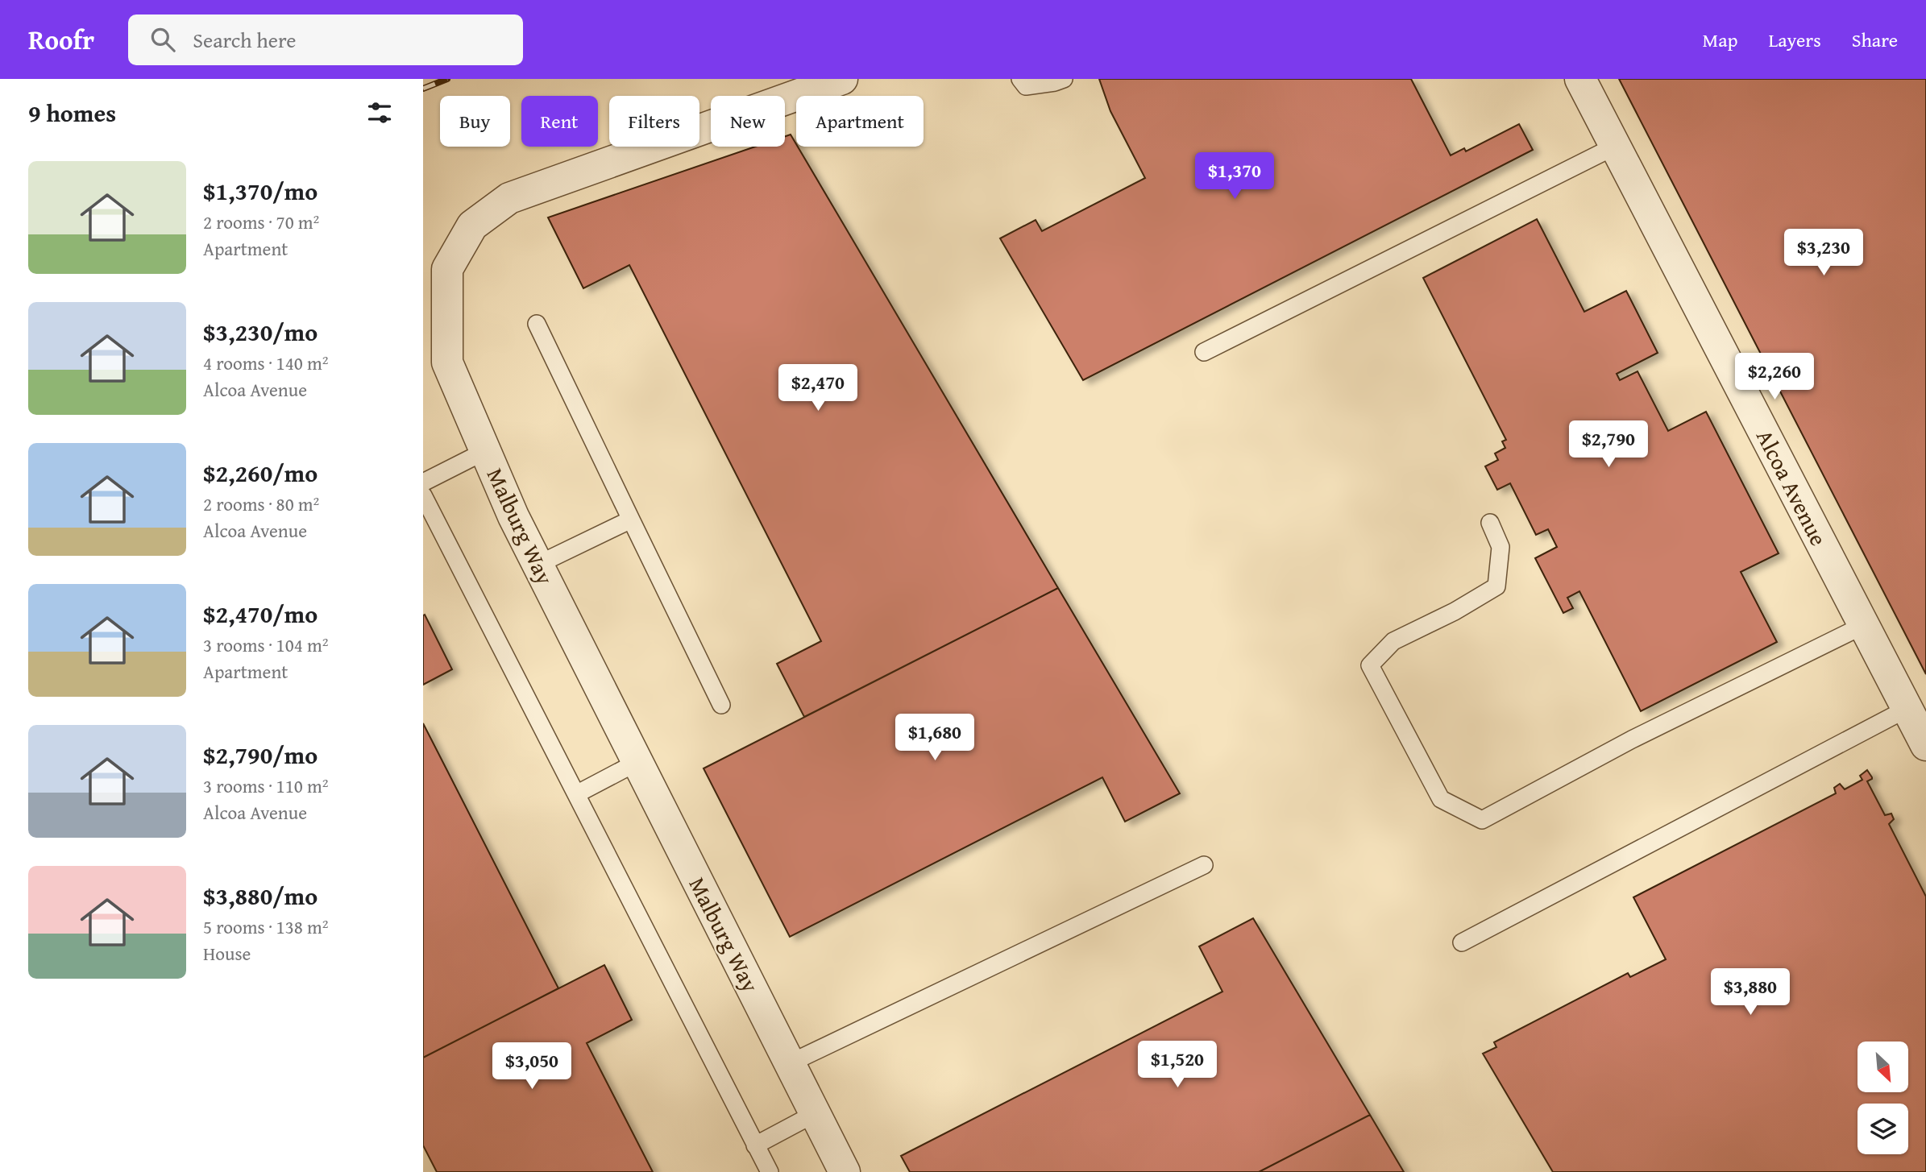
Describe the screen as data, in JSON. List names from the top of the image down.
{
  "streets": {
    "street": ["Alcoa Avenue", "Malburg Way"]
  },
  "north": "bottom right",
  "page": {
    "header": "Roofr",
    "search": "Search here",
    "nav": ["Map", "Layers", "Share"],
    "heading": "9 homes",
    "chip": [
      "Buy",
      "Rent",
      "Filters",
      "New",
      "Apartment"
    ],
    "list": [
      {
        "name": "$1,370/mo",
        "note": "2 rooms · 70 m² · Apartment"
      },
      {
        "name": "$3,230/mo",
        "note": "4 rooms · 140 m² · Alcoa Avenue"
      },
      {
        "name": "$2,260/mo",
        "note": "2 rooms · 80 m² · Alcoa Avenue"
      },
      {
        "name": "$2,470/mo",
        "note": "3 rooms · 104 m² · Apartment"
      },
      {
        "name": "$2,790/mo",
        "note": "3 rooms · 110 m² · Alcoa Avenue"
      },
      {
        "name": "$3,880/mo",
        "note": "5 rooms · 138 m² · House"
      }
    ],
    "price": [
      "$1,370",
      "$3,230",
      "$2,260",
      "$2,470",
      "$2,790",
      "$1,680",
      "$3,880",
      "$1,520",
      "$3,050"
    ]
  }
}
